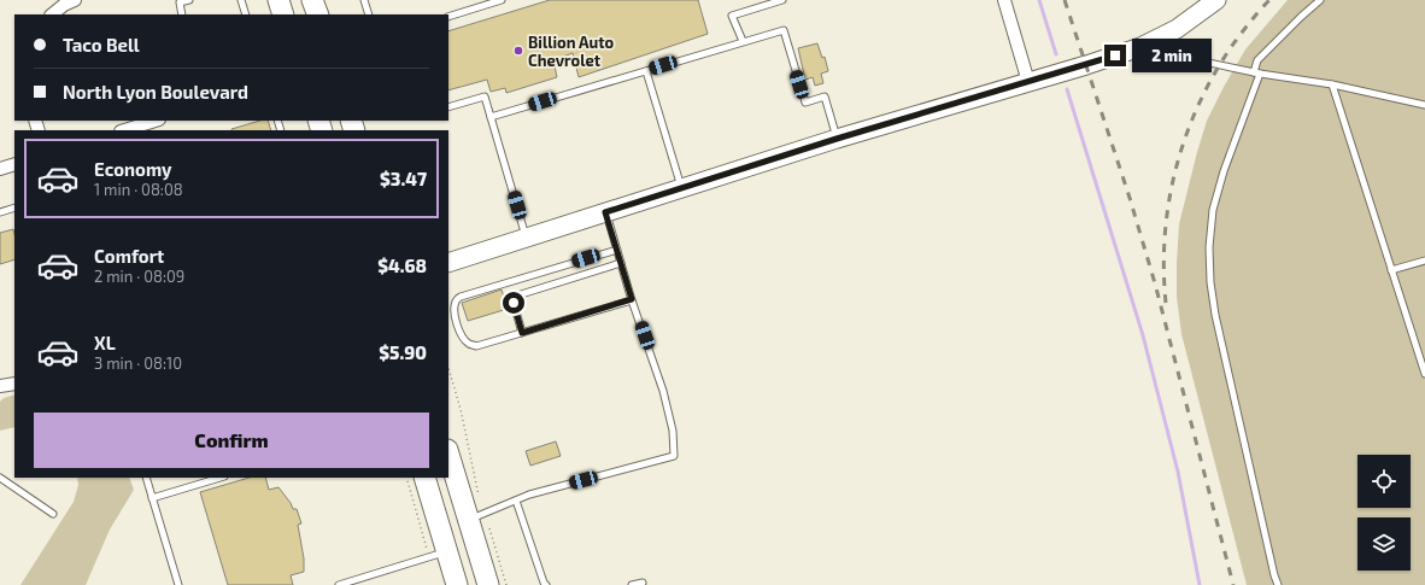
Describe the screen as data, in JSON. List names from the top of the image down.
{
  "places": ["Billion Auto Chevrolet"],
  "page": {
    "banner": ["Taco Bell", "North Lyon Boulevard"],
    "bubble": "2 min",
    "list": [
      {
        "name": "Economy",
        "note": "1 min · 08:08",
        "value": "$3.47"
      },
      {
        "name": "Comfort",
        "note": "2 min · 08:09",
        "value": "$4.68"
      },
      {
        "name": "XL",
        "note": "3 min · 08:10",
        "value": "$5.90"
      }
    ],
    "buttons": "Confirm"
  }
}
